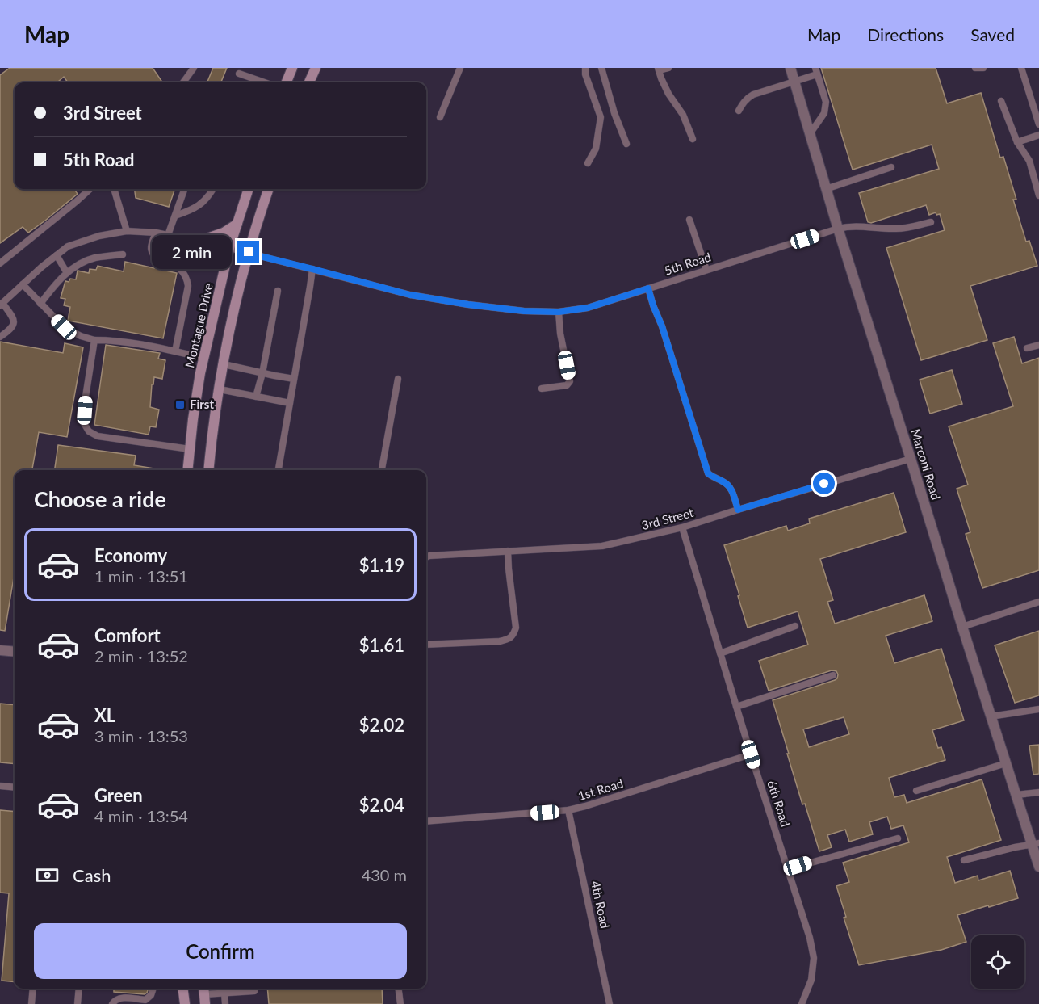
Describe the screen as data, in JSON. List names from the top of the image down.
{
  "streets": {
    "main road": ["Montague Drive"],
    "street": ["Marconi Road"],
    "lane": [
      "5th Road",
      "3rd Street",
      "1st Road",
      "6th Road",
      "4th Road"
    ]
  },
  "crossings": [
    ["5th Road", "Montague Drive"],
    ["5th Road", "Marconi Road"],
    ["Marconi Road", "3rd Street"],
    ["3rd Street", "6th Road"],
    ["1st Road", "6th Road"],
    ["1st Road", "4th Road"]
  ],
  "places": {
    "transit": ["First"]
  },
  "page": {
    "header": "Map",
    "nav": ["Map", "Directions", "Saved"],
    "banner": ["3rd Street", "5th Road"],
    "bubble": "2 min",
    "heading": "Choose a ride",
    "list": [
      {
        "name": "Economy",
        "note": "1 min · 13:51",
        "value": "$1.19"
      },
      {
        "name": "Comfort",
        "note": "2 min · 13:52",
        "value": "$1.61"
      },
      {
        "name": "XL",
        "note": "3 min · 13:53",
        "value": "$2.02"
      },
      {
        "name": "Green",
        "note": "4 min · 13:54",
        "value": "$2.04"
      }
    ],
    "pay": ["Cash", "430 m"],
    "buttons": "Confirm"
  }
}
